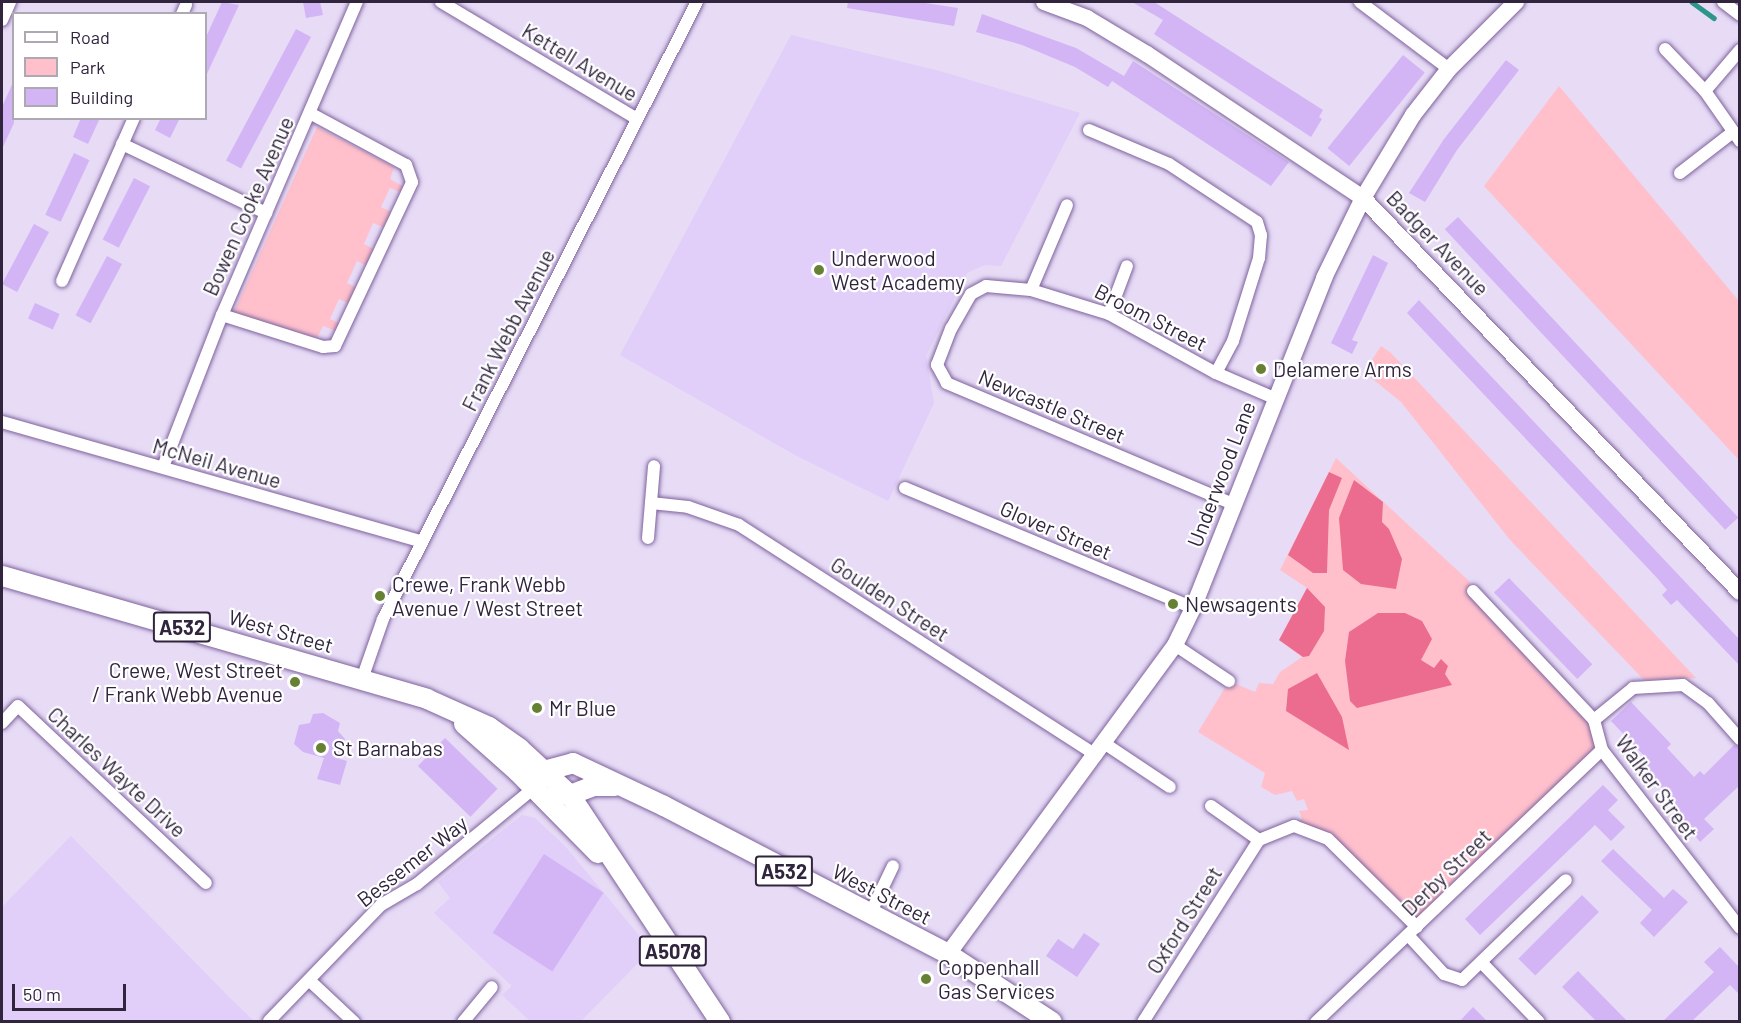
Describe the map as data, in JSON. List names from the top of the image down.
{
  "streets": {
    "main road": ["A532", "West Street", "A5078"],
    "street": [
      "Kettell Avenue",
      "Bowen Cooke Avenue",
      "Badger Avenue",
      "Broom Street",
      "Frank Webb Avenue",
      "Newcastle Street",
      "McNeil Avenue",
      "Underwood Lane",
      "Glover Street",
      "Goulden Street",
      "Charles Wayte Drive",
      "Walker Street",
      "Bessemer Way",
      "Derby Street",
      "Oxford Street"
    ]
  },
  "crossings": [
    ["Kettell Avenue", "Frank Webb Avenue"],
    ["Bowen Cooke Avenue", "McNeil Avenue"],
    ["Badger Avenue", "Underwood Lane"],
    ["Broom Street", "Newcastle Street"],
    ["Broom Street", "Underwood Lane"],
    ["Frank Webb Avenue", "McNeil Avenue"],
    ["Frank Webb Avenue", "West Street"],
    ["Newcastle Street", "Underwood Lane"],
    ["Underwood Lane", "Glover Street"],
    ["Underwood Lane", "Goulden Street"],
    ["Underwood Lane", "West Street"],
    ["West Street", "Bessemer Way"],
    ["West Street", "A5078"],
    ["Walker Street", "Derby Street"]
  ],
  "places": [
    "Underwood West Academy",
    "Delamere Arms",
    "Crewe, Frank Webb Avenue / West Street",
    "Newsagents",
    "Crewe, West Street / Frank Webb Avenue",
    "Mr Blue",
    "St Barnabas",
    "Coppenhall Gas Services"
  ],
  "legend": ["Road", "Park", "Building"],
  "scale_bar": "50 m"
}
